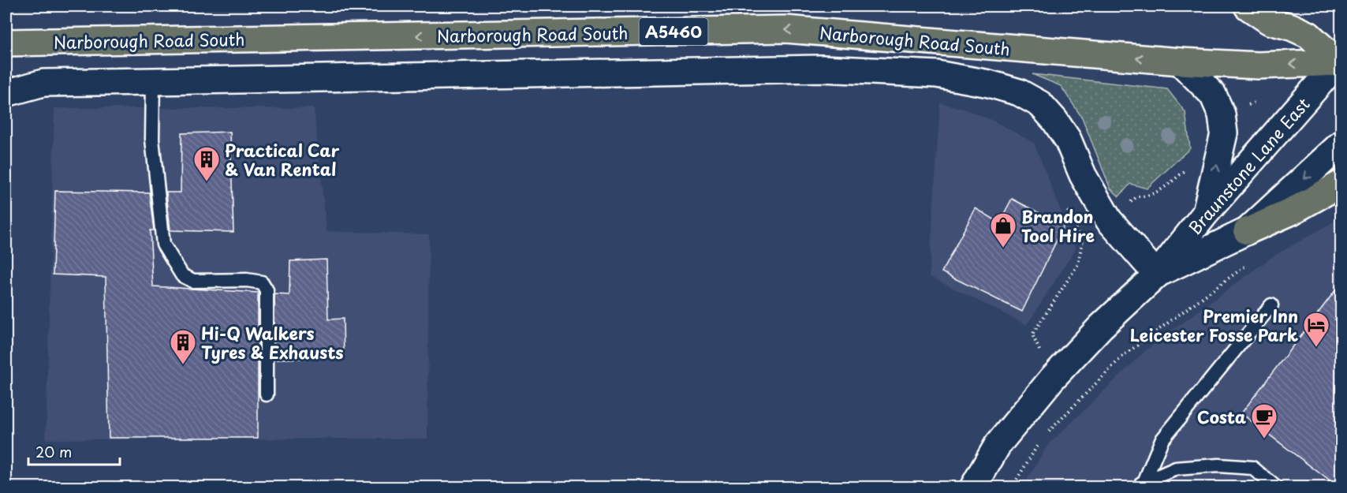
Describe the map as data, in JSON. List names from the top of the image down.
{
  "streets": {
    "main road": ["A5460", "Narborough Road South"],
    "street": ["Braunstone Lane East"]
  },
  "crossings": [
    ["Narborough Road South", "Braunstone Lane East"]
  ],
  "one_way": ["Narborough Road South"],
  "places": {
    "building": ["Practical Car & Van Rental", "Hi-Q Walkers Tyres & Exhausts"],
    "shop": ["Brandon Tool Hire"],
    "hotel": ["Premier Inn Leicester Fosse Park"],
    "cafe": ["Costa"]
  },
  "scale_bar": "20 m"
}
